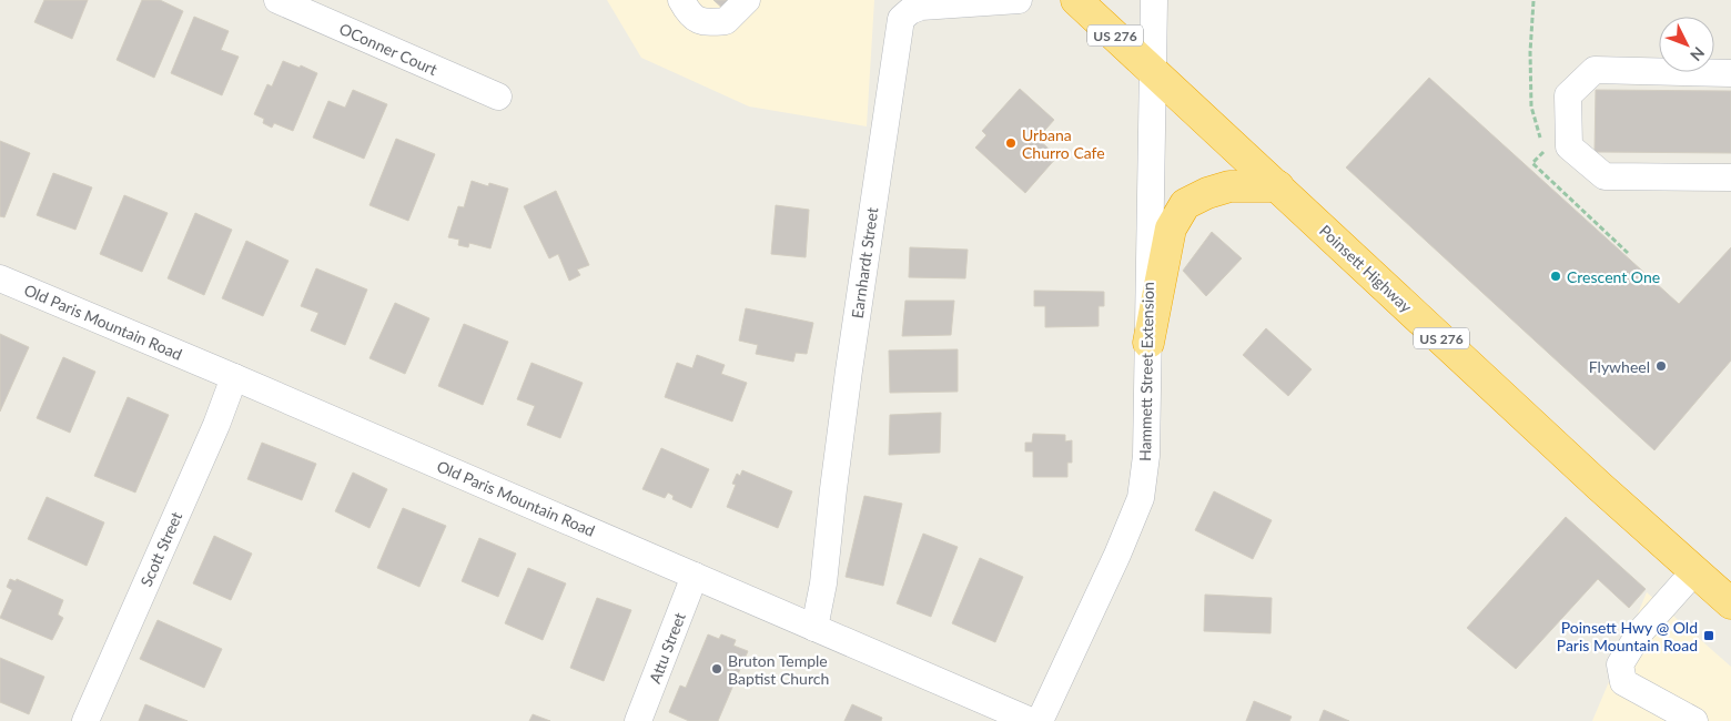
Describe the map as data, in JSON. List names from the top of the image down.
{
  "streets": {
    "highway": ["US 276", "Poinsett Highway"],
    "street": [
      "OConner Court",
      "Earnhardt Street",
      "Old Paris Mountain Road",
      "Hammett Street Extension",
      "Scott Street",
      "Attu Street"
    ]
  },
  "crossings": [
    ["Earnhardt Street", "Old Paris Mountain Road"],
    ["Poinsett Highway", "Hammett Street Extension"],
    ["Old Paris Mountain Road", "Scott Street"],
    ["Old Paris Mountain Road", "Attu Street"]
  ],
  "places": {
    "other": [
      "Urbana Churro Cafe",
      "Crescent One",
      "Flywheel",
      "Bruton Temple Baptist Church"
    ],
    "transit": ["Poinsett Hwy @ Old Paris Mountain Road"]
  },
  "north": "bottom right"
}
